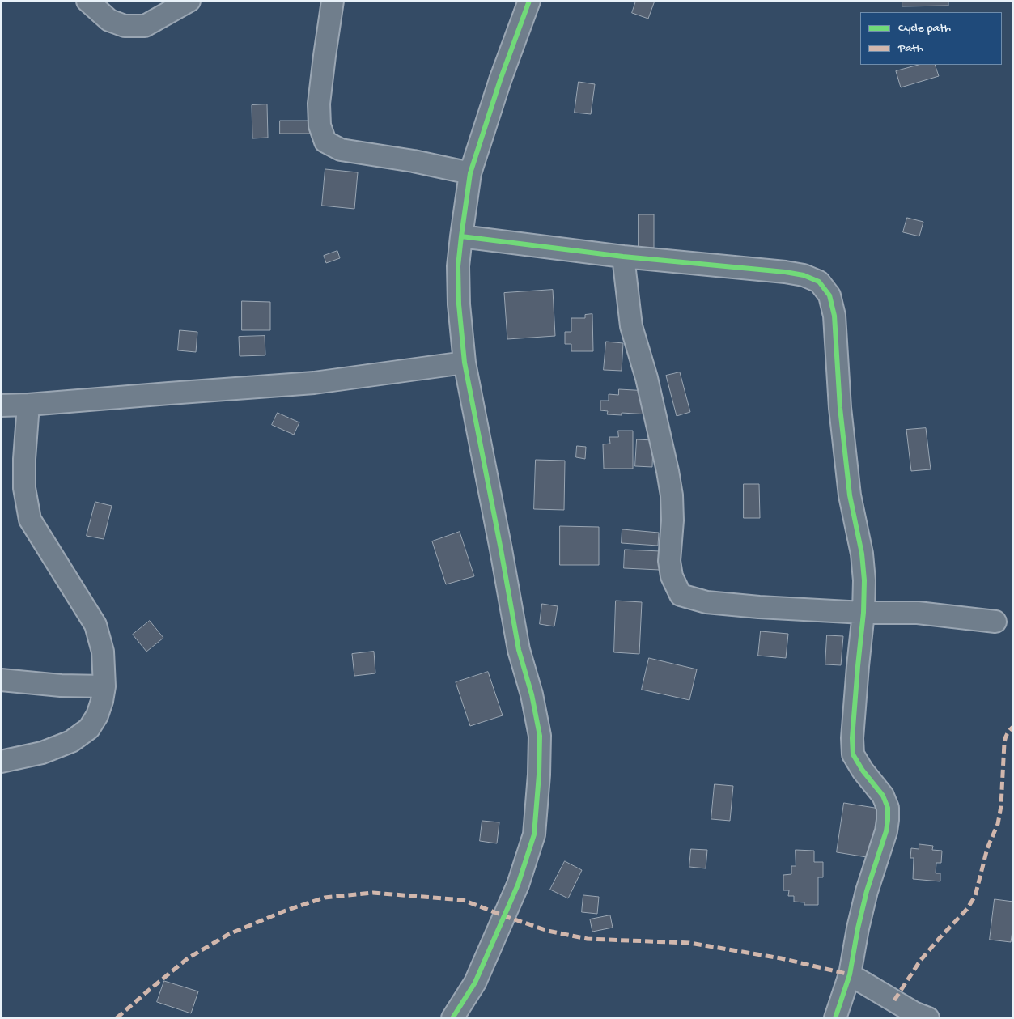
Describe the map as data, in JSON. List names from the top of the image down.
{
  "legend": ["Cycle path", "Path"]
}
